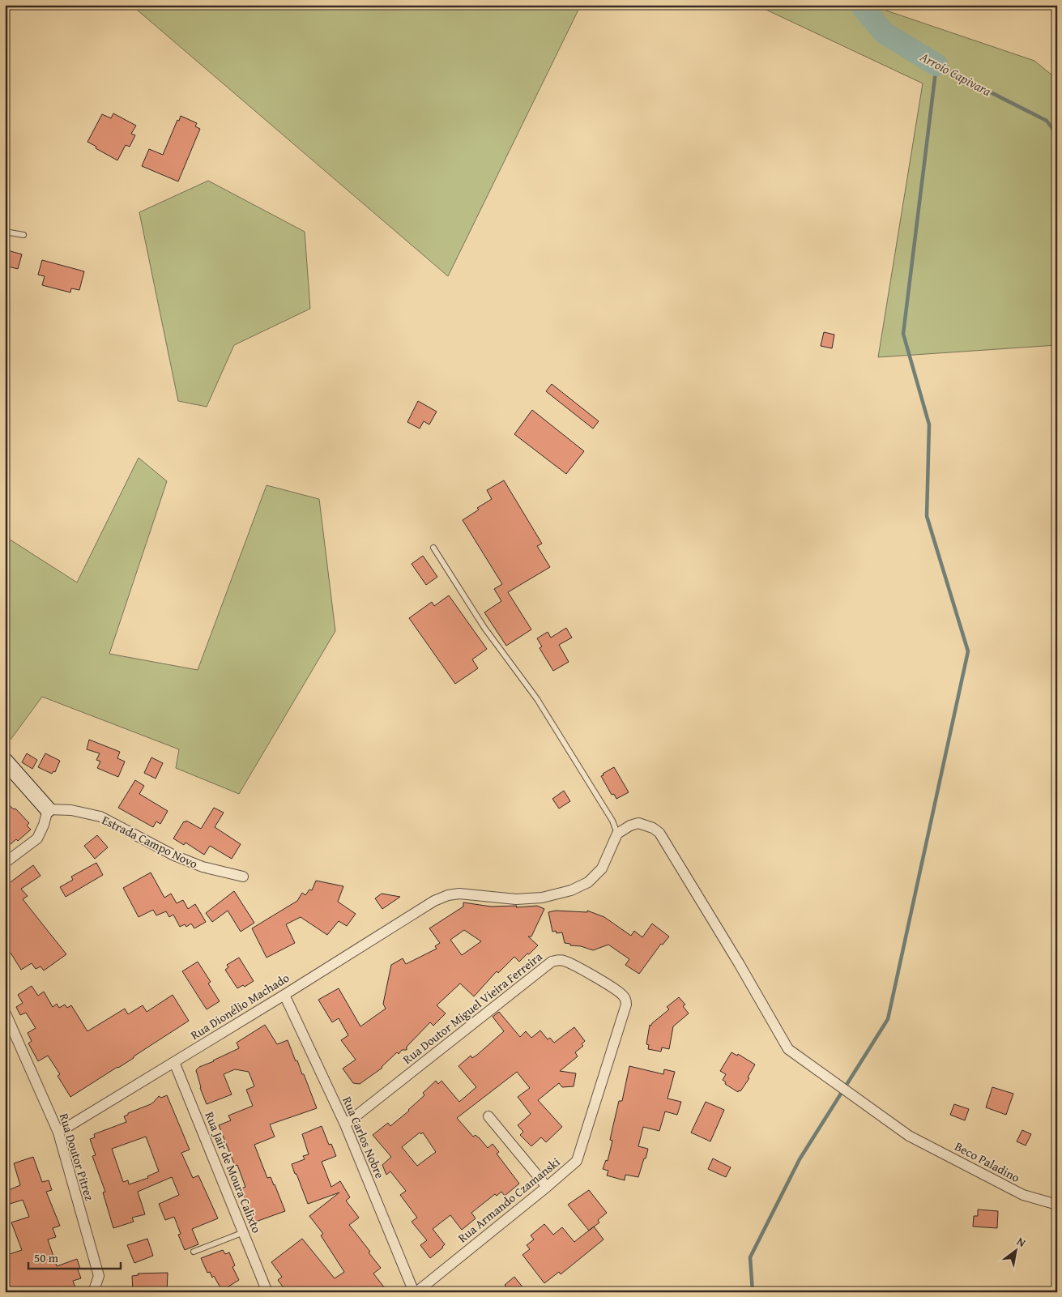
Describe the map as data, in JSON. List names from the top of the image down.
{
  "streets": {
    "street": [
      "Estrada Campo Novo",
      "Rua Dionélio Machado",
      "Rua Doutor Miguel Vieira Ferreira",
      "Rua Carlos Nobre",
      "Rua Doutor Pitrez",
      "Beco Paladino",
      "Rua Jair de Moura Calixto",
      "Rua Armando Czamanski"
    ]
  },
  "crossings": [
    ["Rua Dionélio Machado", "Rua Carlos Nobre"],
    ["Rua Dionélio Machado", "Rua Doutor Pitrez"],
    ["Rua Dionélio Machado", "Beco Paladino"],
    ["Rua Dionélio Machado", "Rua Jair de Moura Calixto"],
    ["Rua Doutor Miguel Vieira Ferreira", "Rua Carlos Nobre"],
    ["Rua Doutor Miguel Vieira Ferreira", "Rua Armando Czamanski"],
    ["Rua Carlos Nobre", "Rua Armando Czamanski"]
  ],
  "water": ["Arroio Capivara"],
  "scale_bar": "50 m",
  "north": "top right"
}
